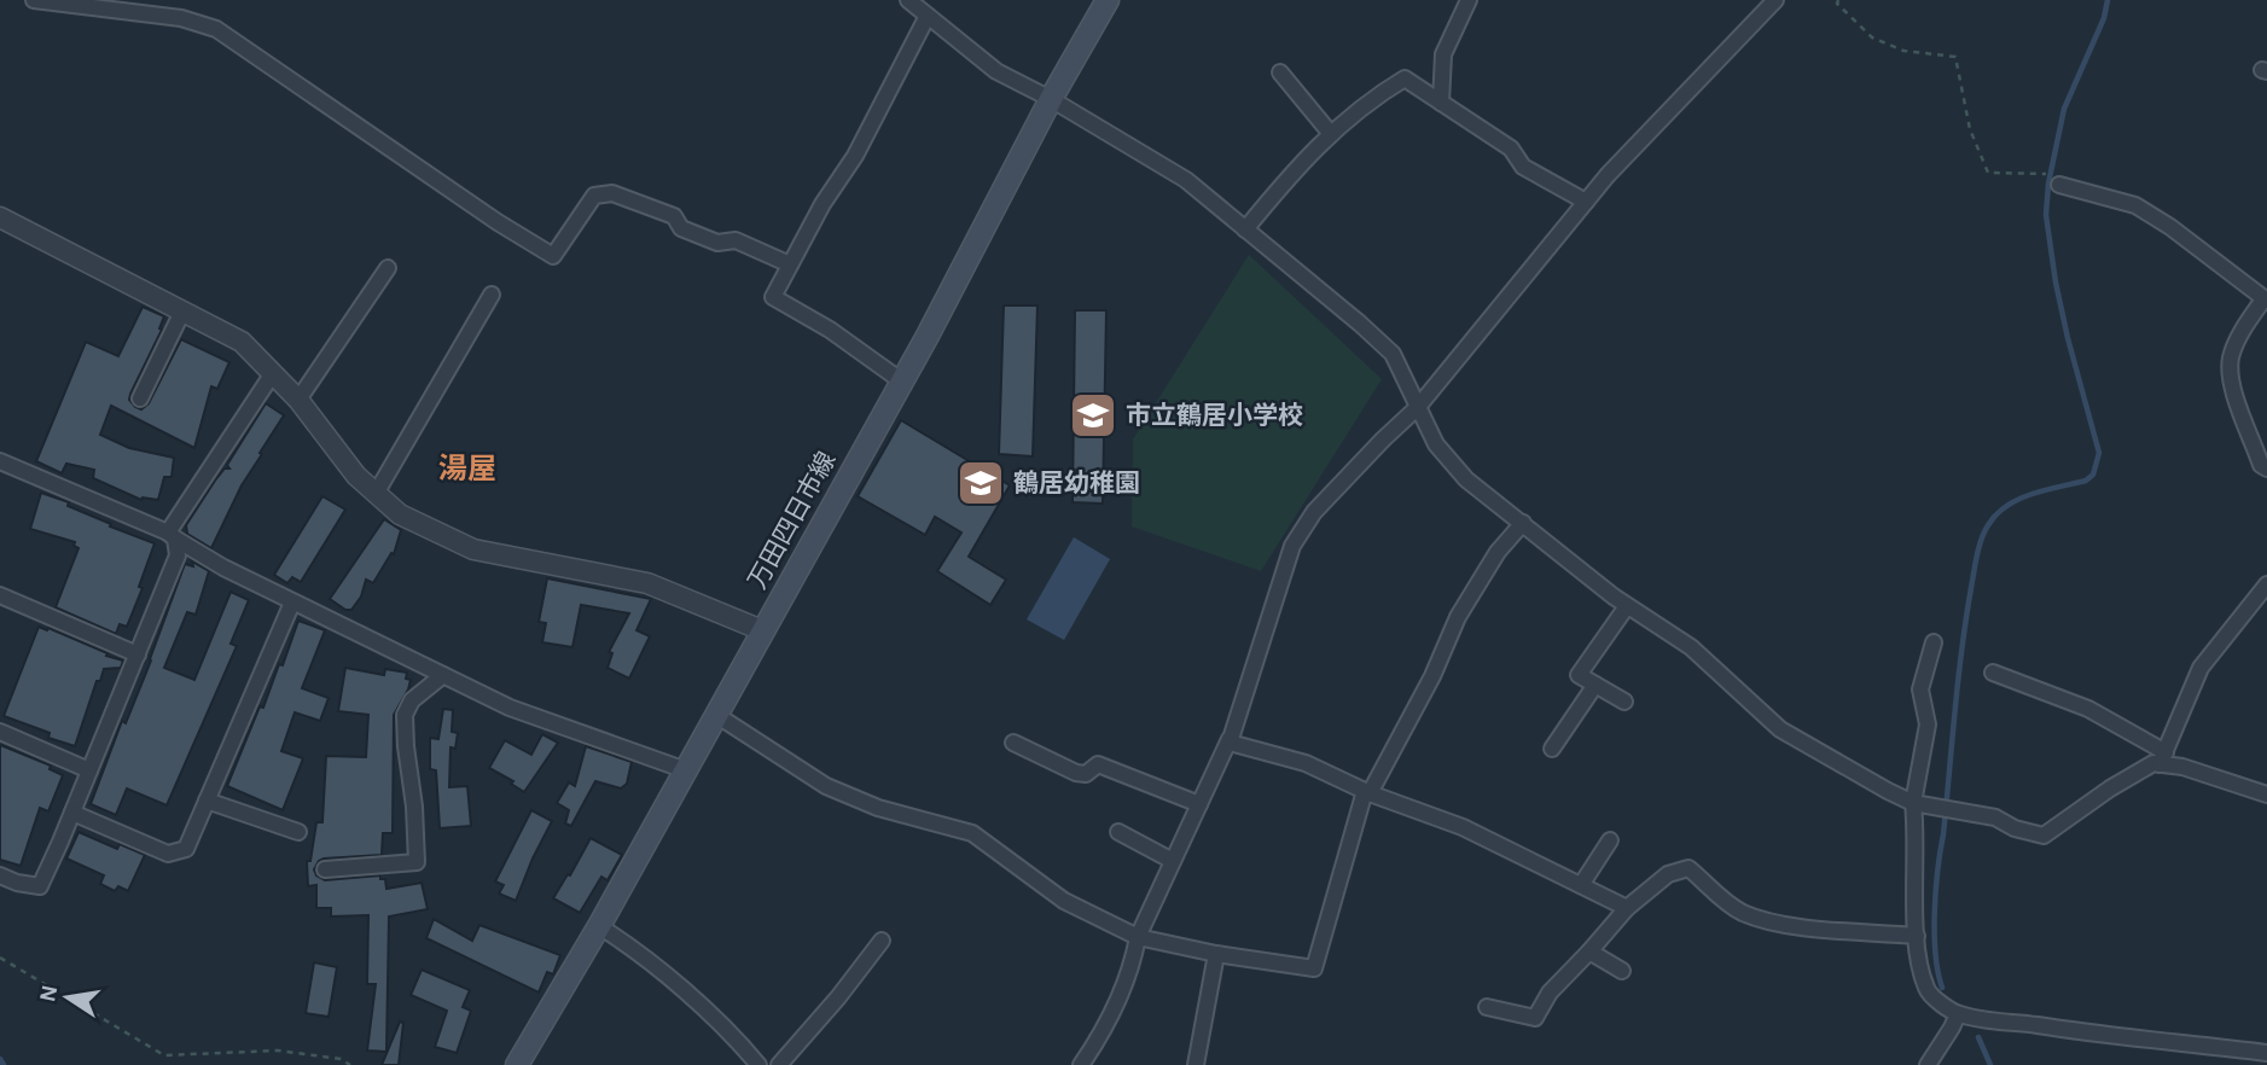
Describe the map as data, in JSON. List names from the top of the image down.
{
  "streets": {
    "main road": ["万田四日市線"]
  },
  "districts": ["湯屋"],
  "places": {
    "school or university": ["市立鶴居小学校", "鶴居幼稚園"]
  },
  "north": "left"
}
